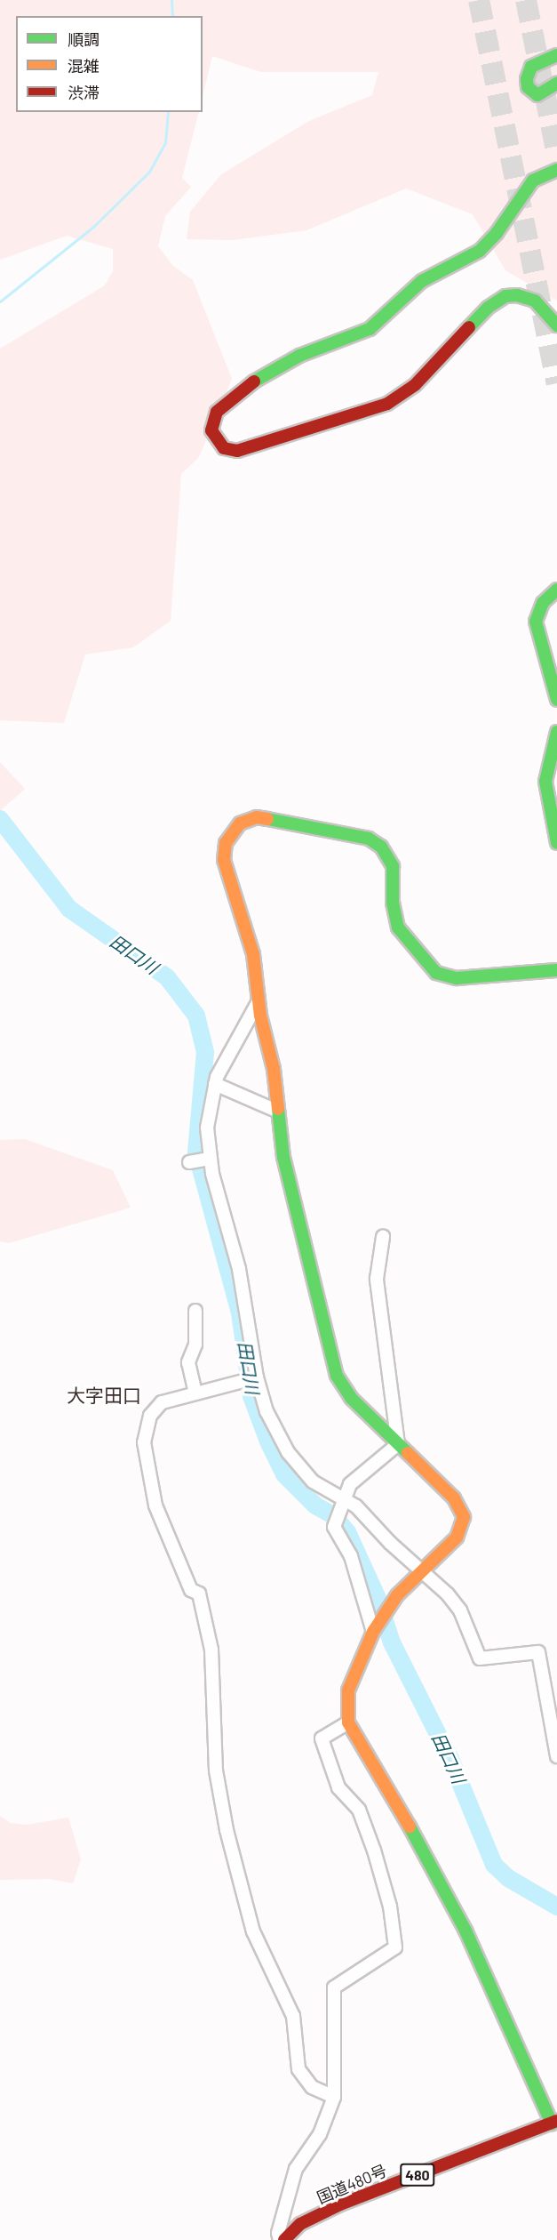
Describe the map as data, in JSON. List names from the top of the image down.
{
  "streets": {
    "main road": ["480", "国道480号"]
  },
  "districts": ["大字田口"],
  "water": ["田口川"],
  "legend": ["順調", "混雑", "渋滞"]
}
